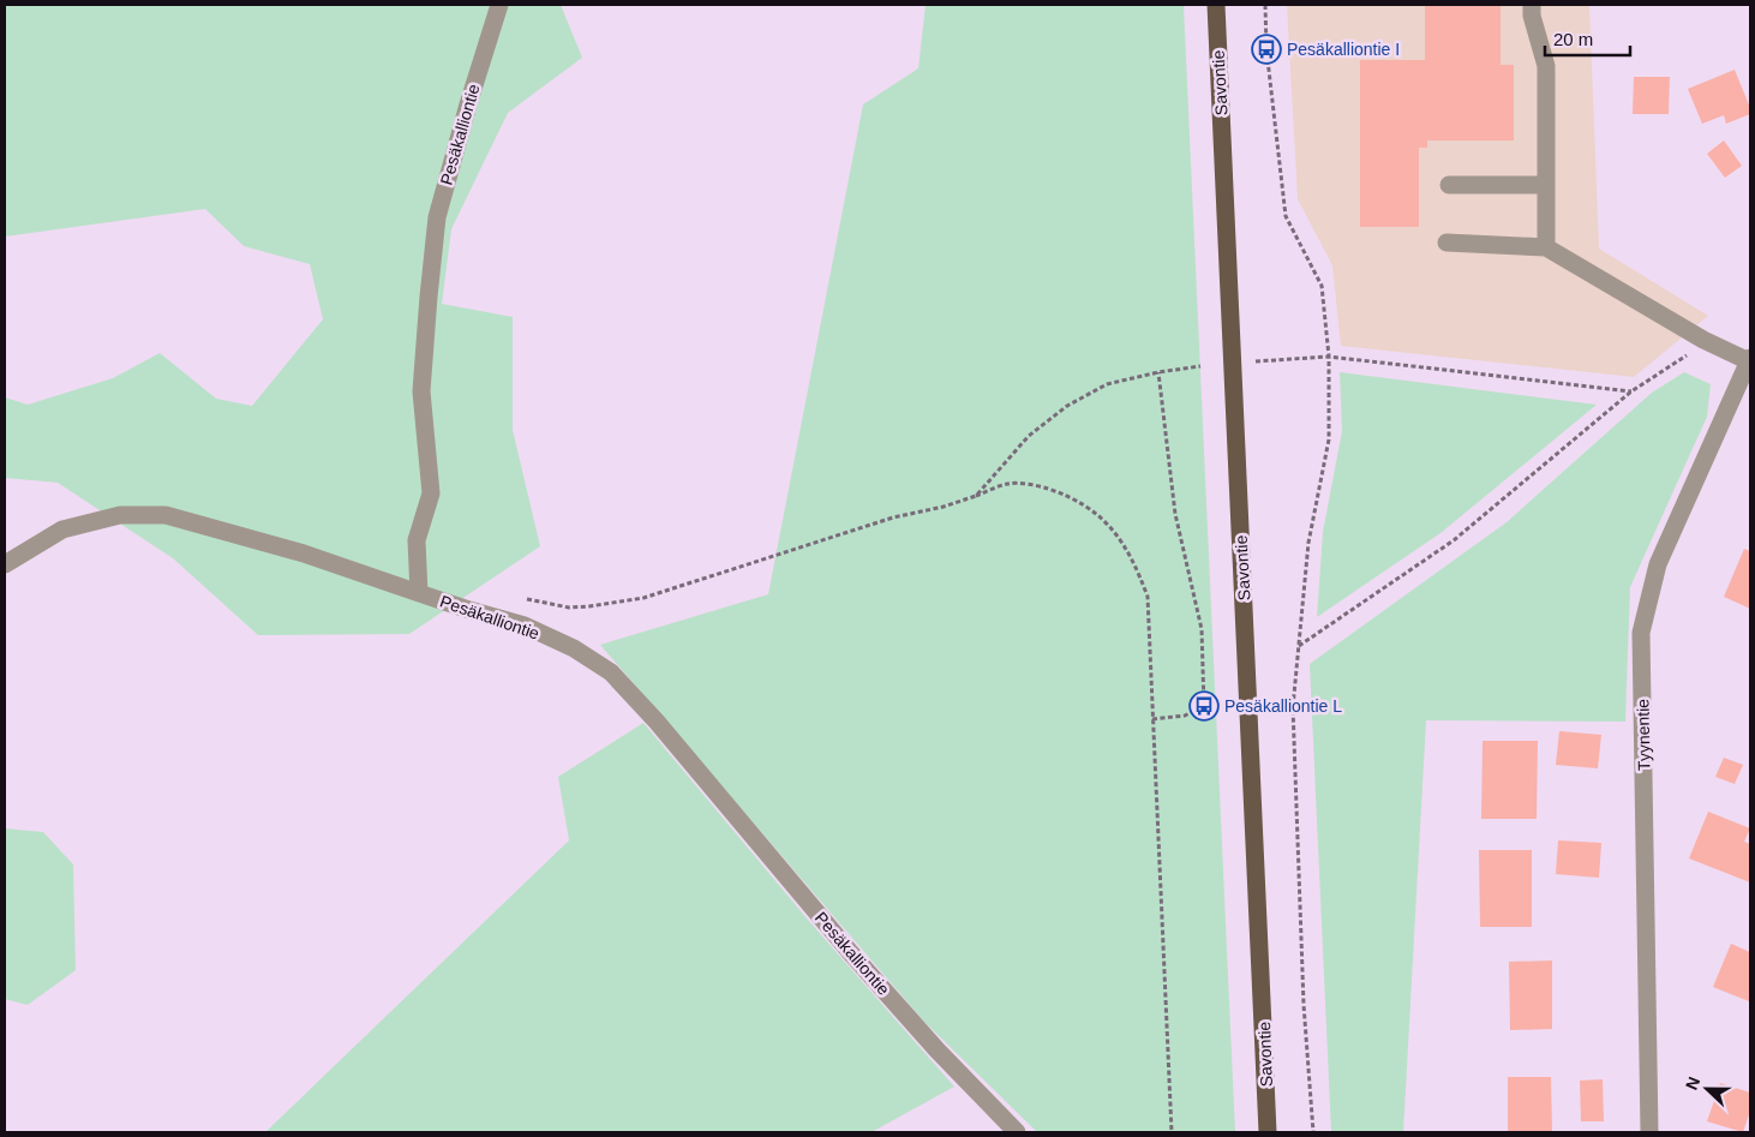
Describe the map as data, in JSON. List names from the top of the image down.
{
  "streets": {
    "main road": ["Savontie"],
    "street": ["Pesäkalliontie", "Tyynentie"]
  },
  "places": {
    "bus stop": ["Pesäkalliontie I", "Pesäkalliontie L"]
  },
  "scale_bar": "20 m",
  "north": "left"
}
